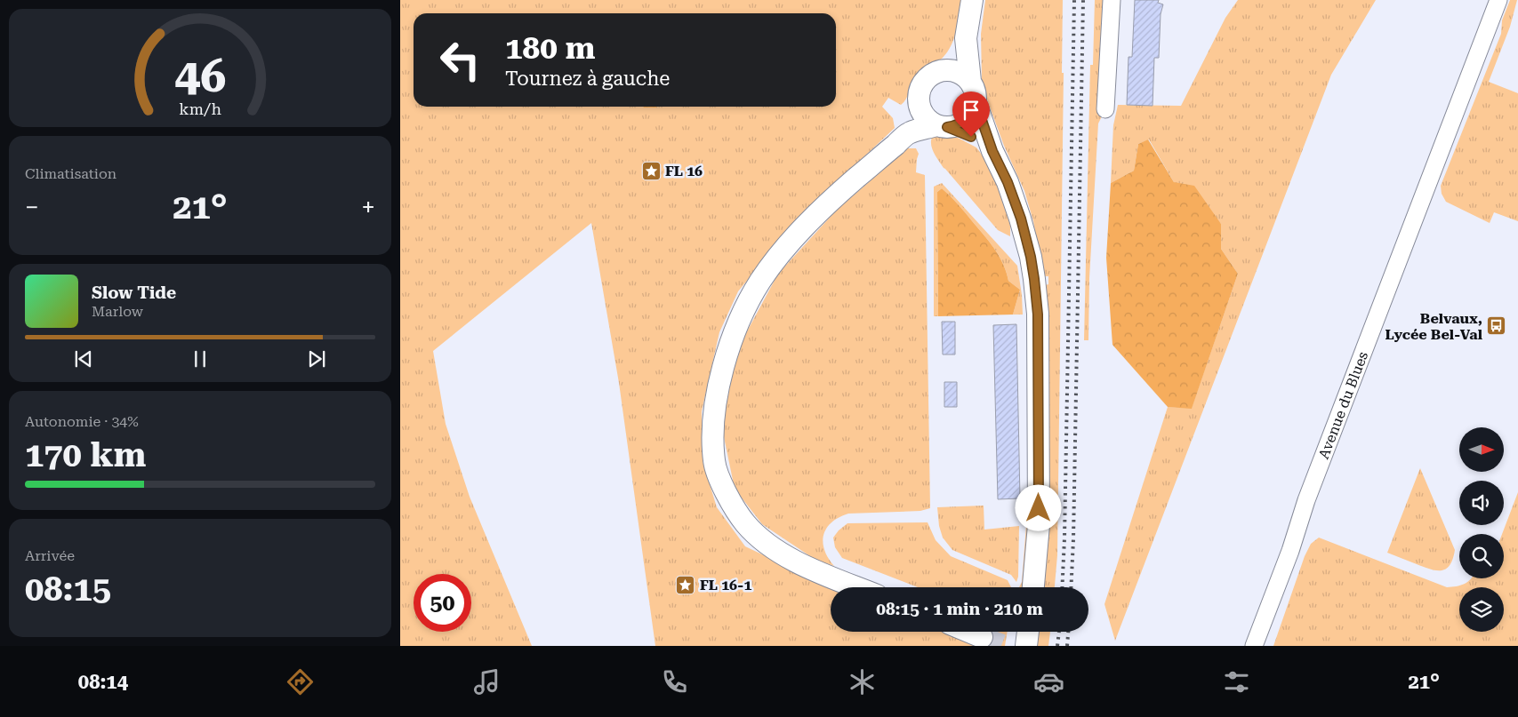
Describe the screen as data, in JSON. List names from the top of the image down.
{
  "streets": {
    "street": ["Avenue du Blues"]
  },
  "places": {
    "place": ["FL 16", "FL 16-1"],
    "bus stop": ["Belvaux, Lycée Bel-Val"]
  },
  "north": "right",
  "page": {
    "turn": ["180 m", "Tournez à gauche"],
    "tile": [
      "Climatisation",
      ["Autonomie · 34%", "170 km"],
      ["Arrivée", "08:15"]
    ],
    "heat": ["−", "21°", "+"],
    "song": ["Slow Tide", "Marlow"],
    "limit": "50",
    "trip": "08:15 · 1 min · 210 m",
    "tabs": ["08:14", "21°"],
    "gauge": ["46", "km/h"]
  }
}
